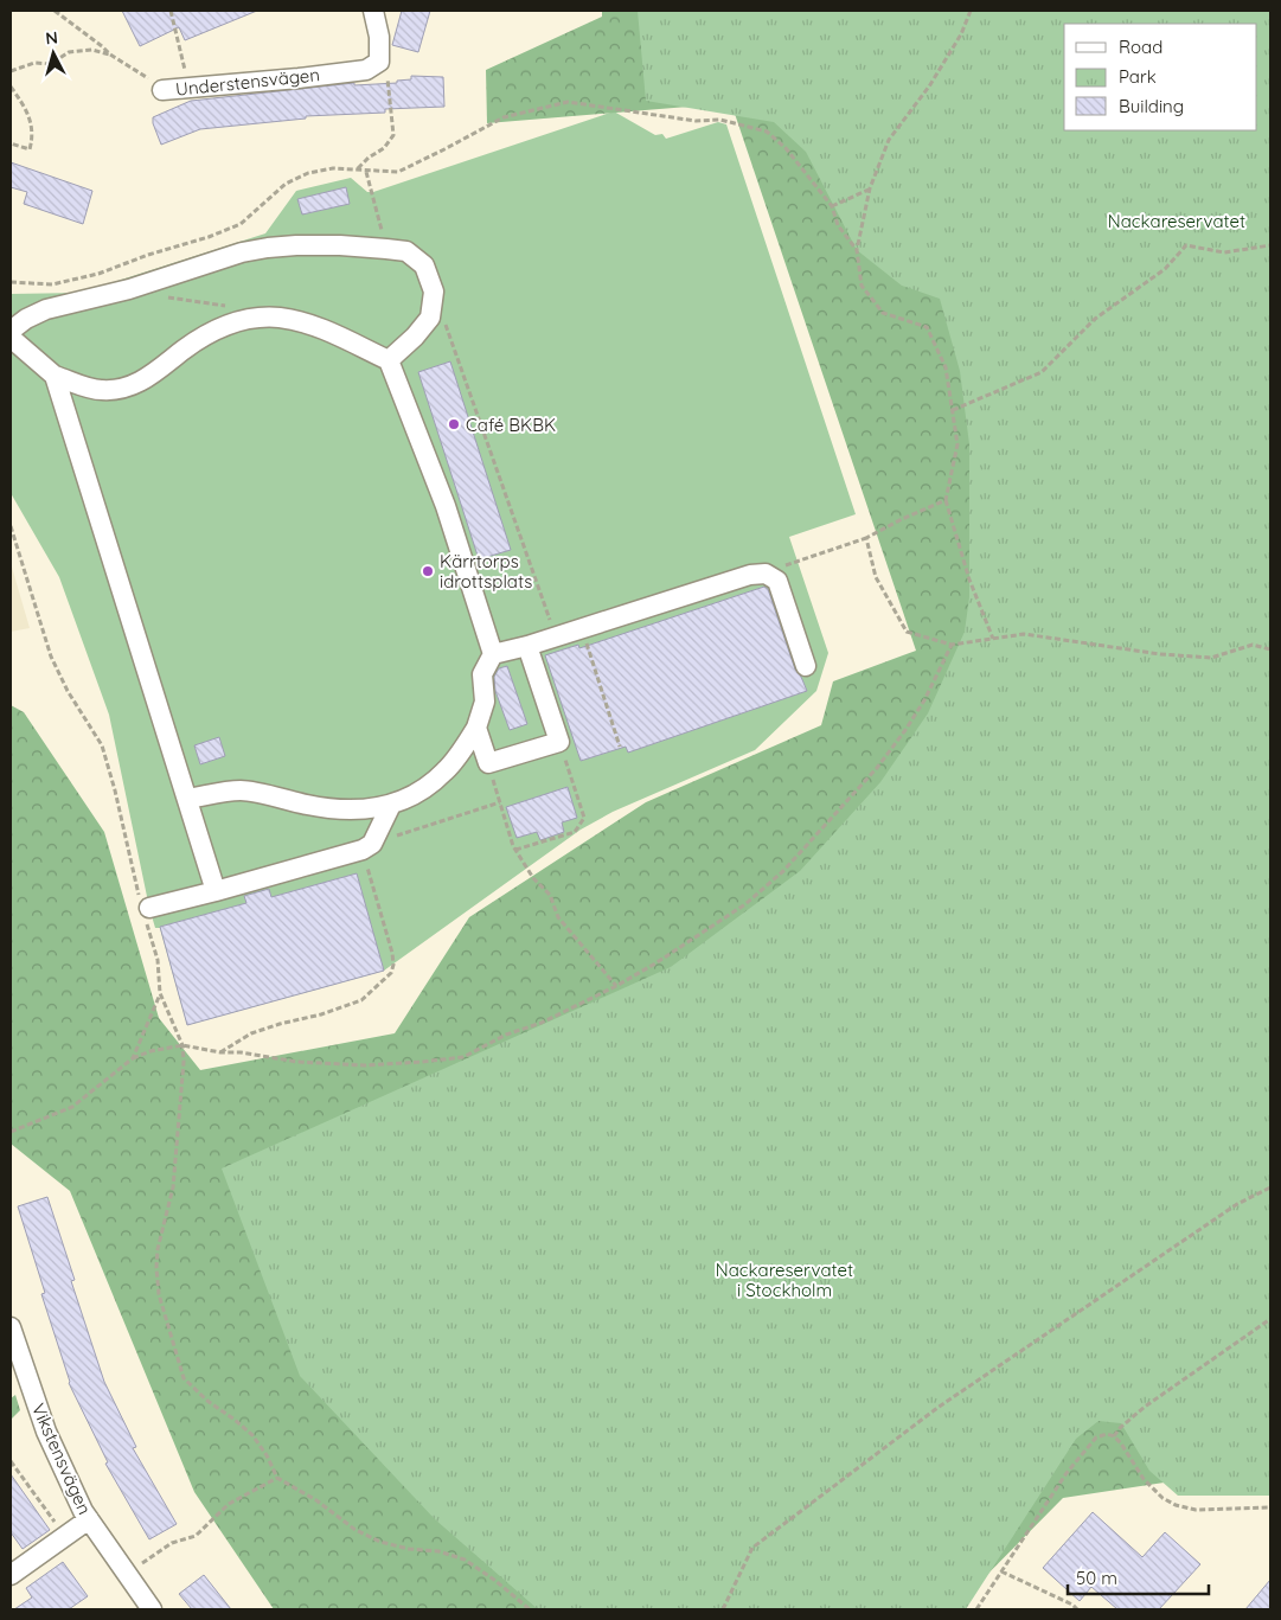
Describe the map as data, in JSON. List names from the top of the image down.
{
  "streets": {
    "street": ["Understensvägen", "Vikstensvägen"]
  },
  "parks": ["Nackareservatet", "Nackareservatet i Stockholm"],
  "places": ["Café BKBK", "Kärrtorps idrottsplats"],
  "legend": ["Road", "Park", "Building"],
  "scale_bar": "50 m",
  "north": "top"
}
